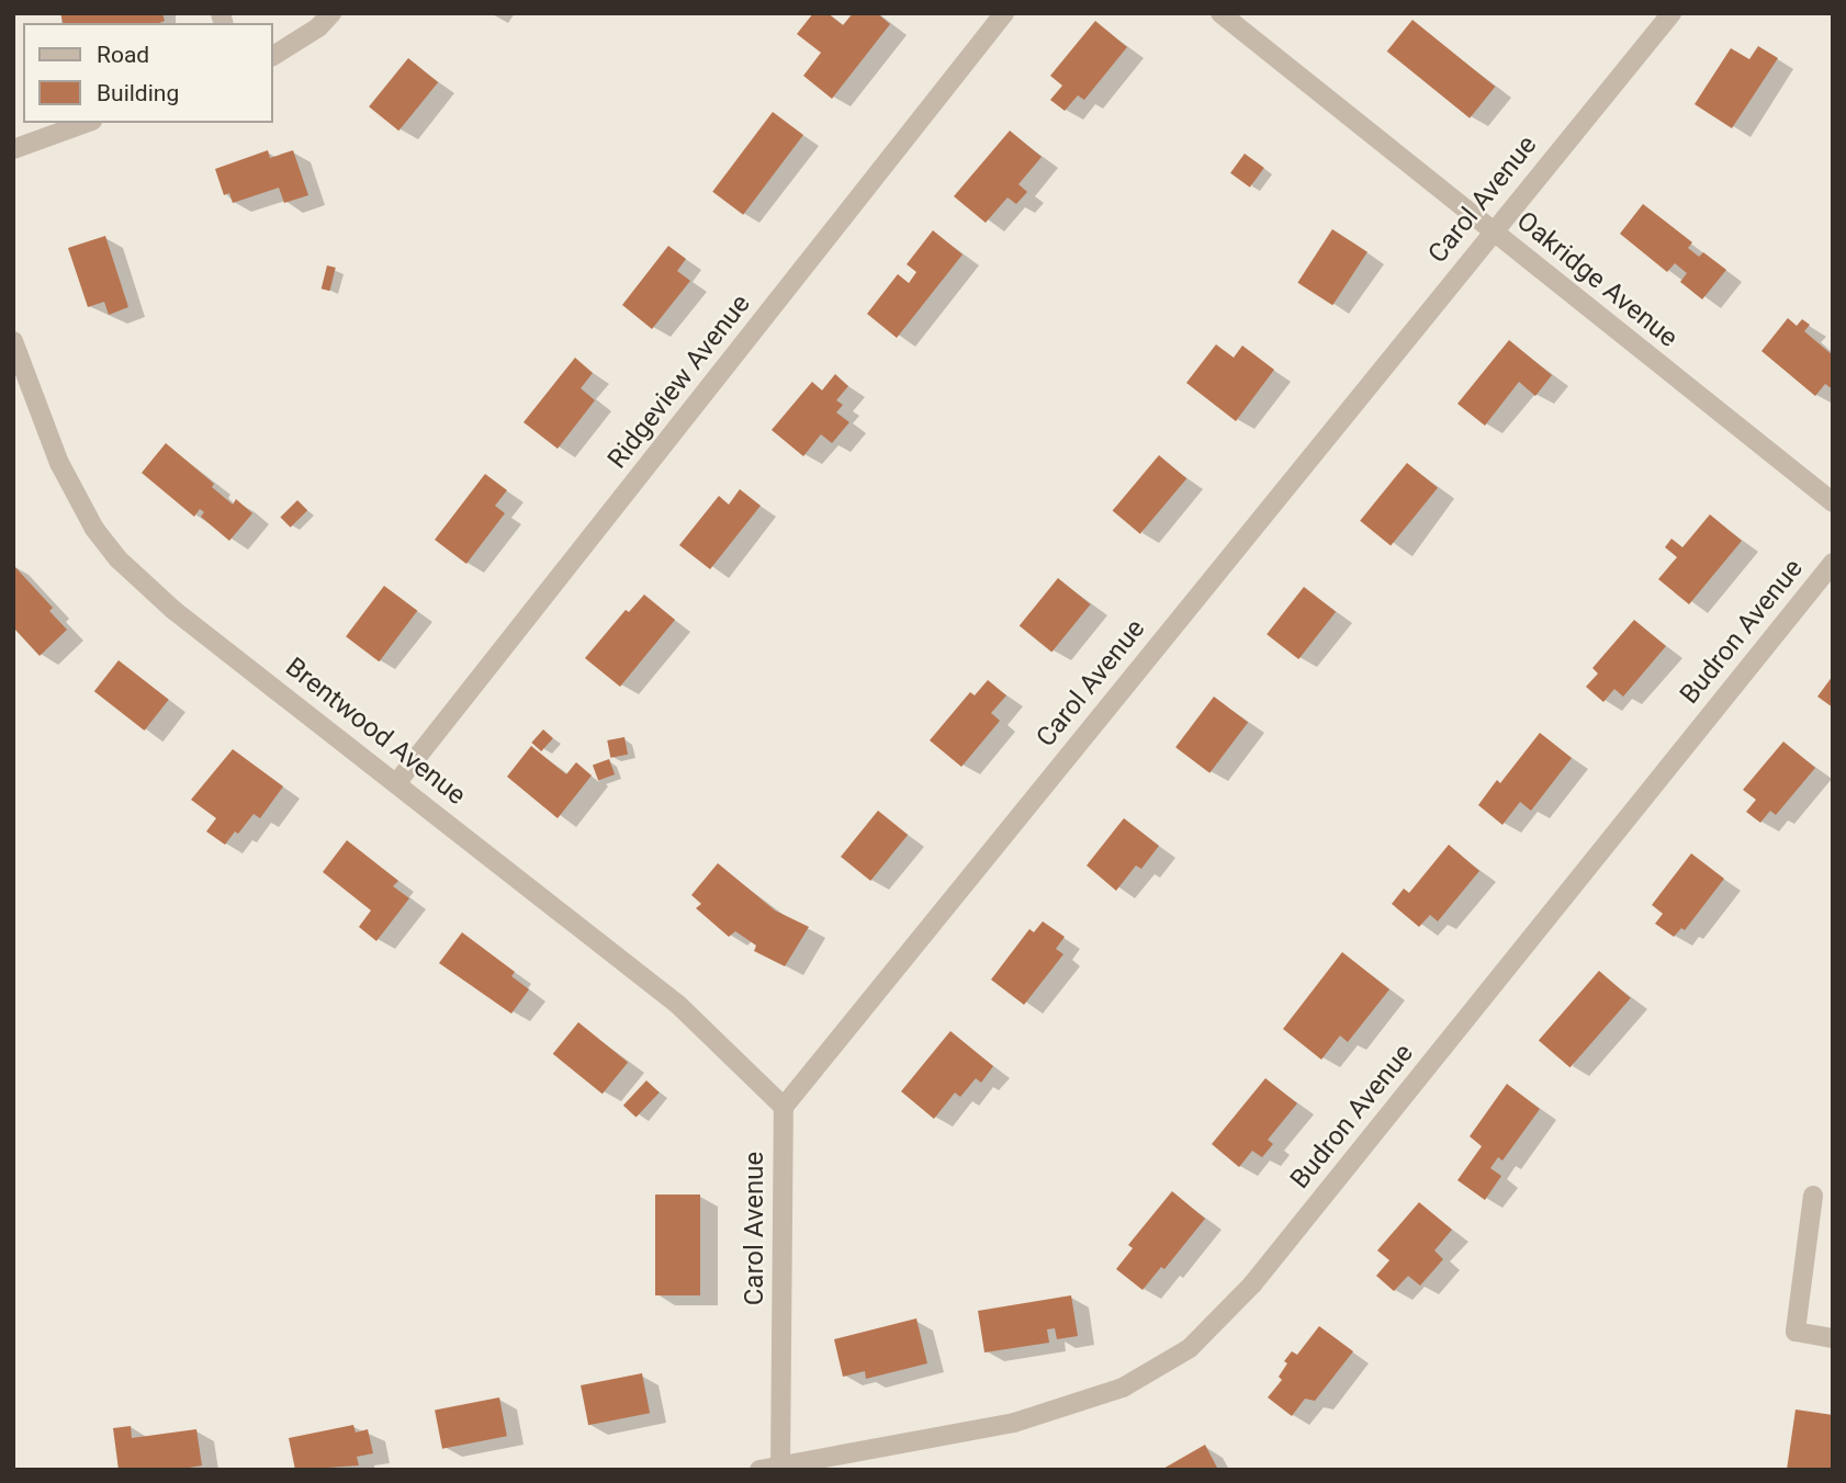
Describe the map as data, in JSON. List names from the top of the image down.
{
  "streets": {
    "street": [
      "Carol Avenue",
      "Oakridge Avenue",
      "Ridgeview Avenue",
      "Budron Avenue",
      "Brentwood Avenue"
    ]
  },
  "crossings": [
    ["Carol Avenue", "Oakridge Avenue"],
    ["Carol Avenue", "Budron Avenue"],
    ["Carol Avenue", "Brentwood Avenue"],
    ["Ridgeview Avenue", "Brentwood Avenue"]
  ],
  "legend": ["Road", "Building"]
}
